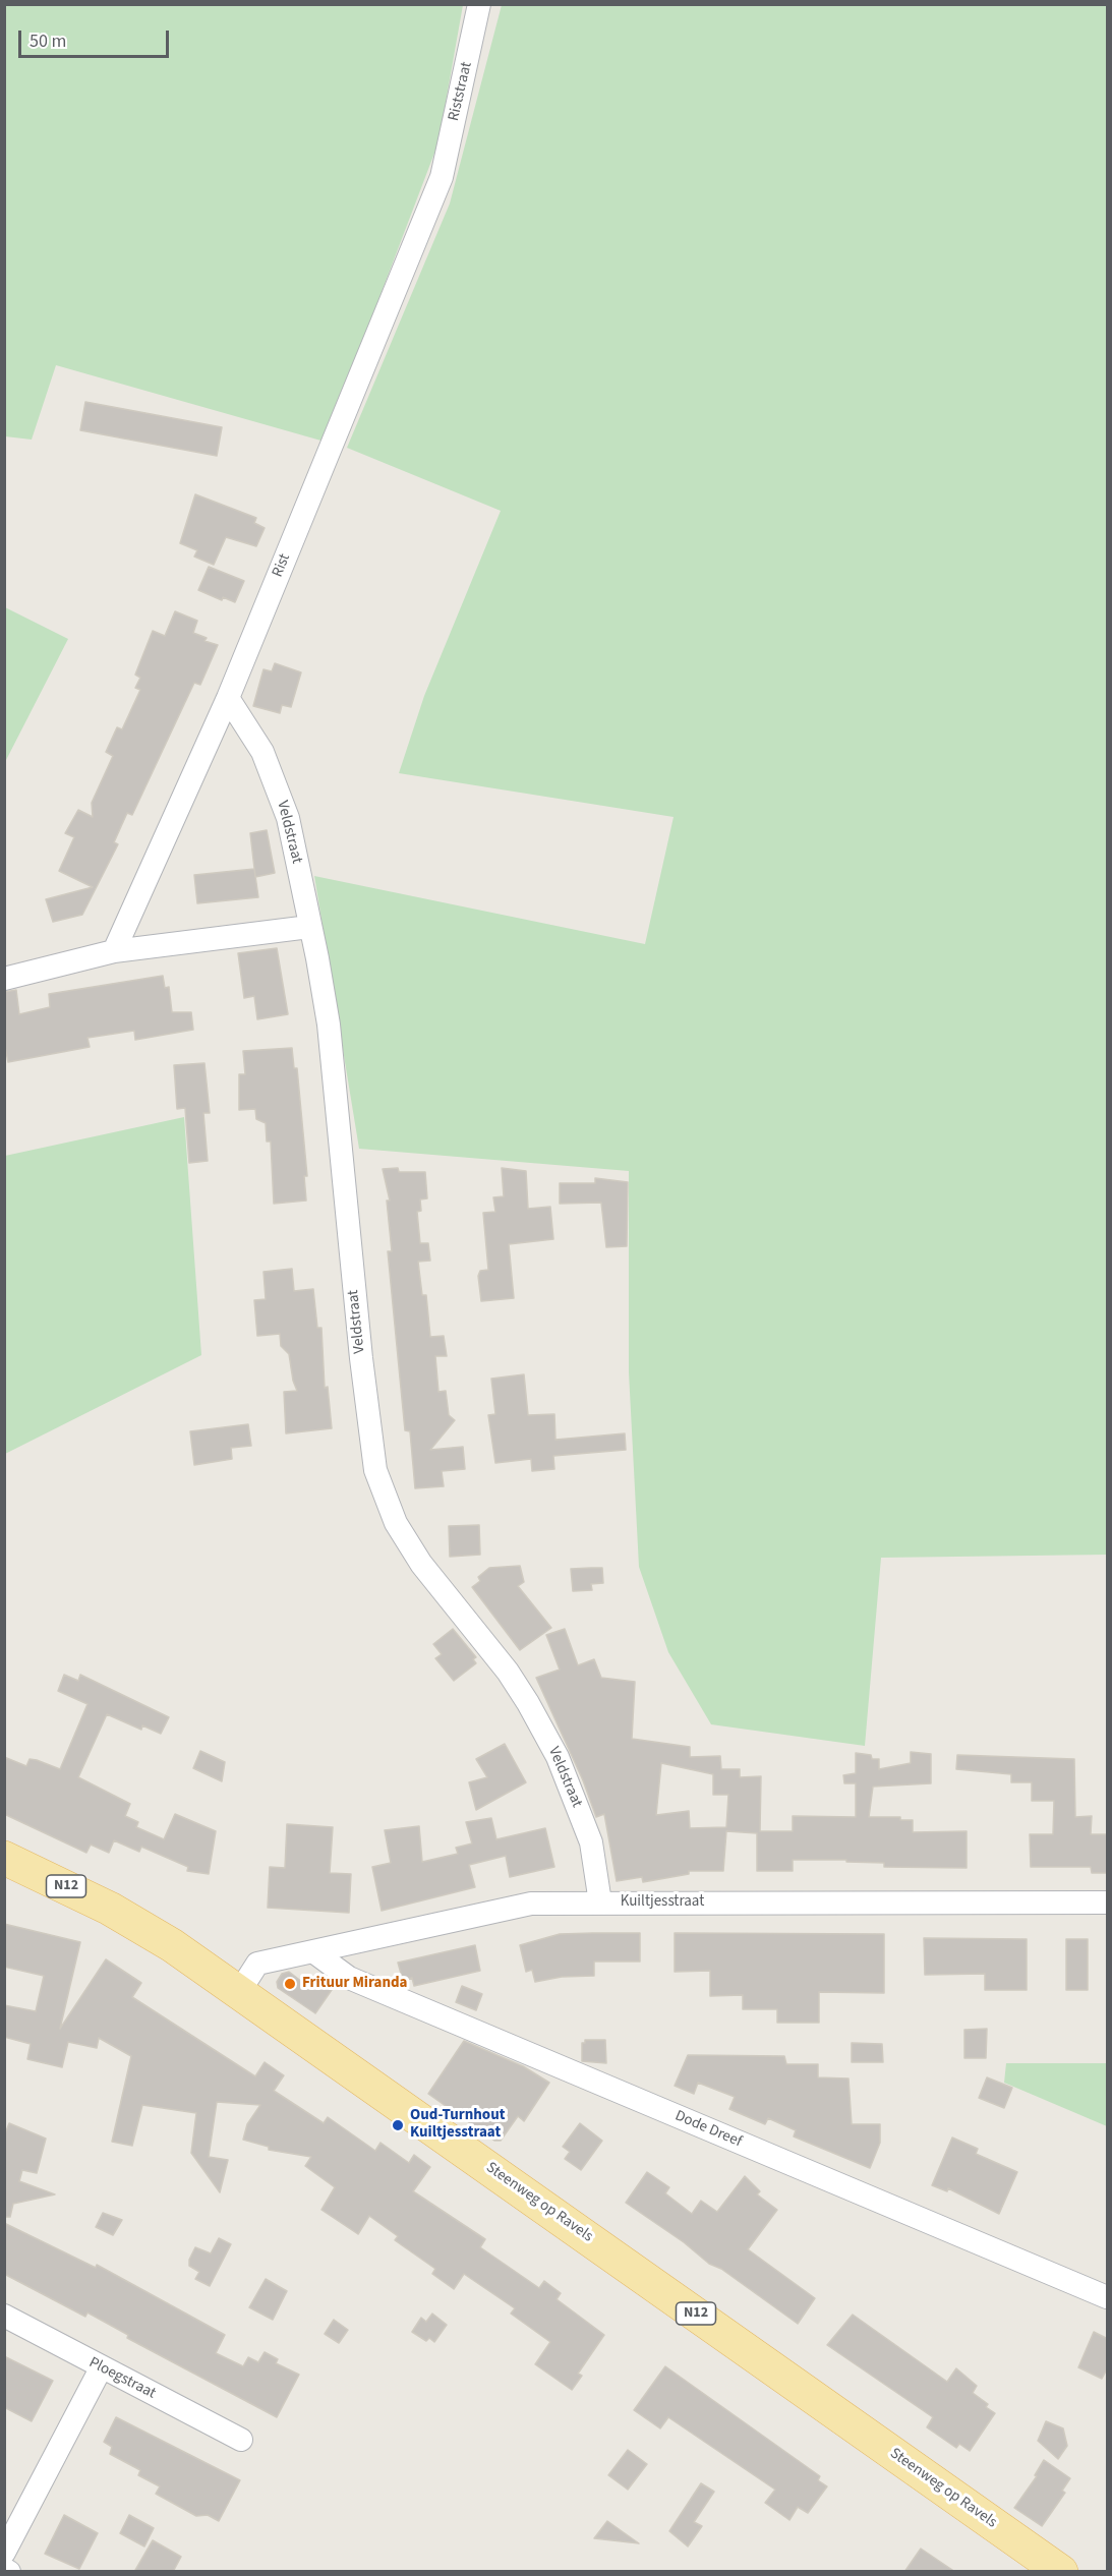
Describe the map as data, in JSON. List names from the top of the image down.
{
  "streets": {
    "main road": ["N12", "Steenweg op Ravels"],
    "street": [
      "Riststraat",
      "Rist",
      "Veldstraat",
      "Kuiltjesstraat",
      "Dode Dreef",
      "Ploegstraat"
    ]
  },
  "crossings": [
    ["Riststraat", "Rist"],
    ["Rist", "Veldstraat"],
    ["Veldstraat", "Kuiltjesstraat"],
    ["Kuiltjesstraat", "Dode Dreef"],
    ["Kuiltjesstraat", "Steenweg op Ravels"]
  ],
  "places": ["Frituur Miranda", "Oud-Turnhout Kuiltjesstraat"],
  "scale_bar": "50 m"
}
